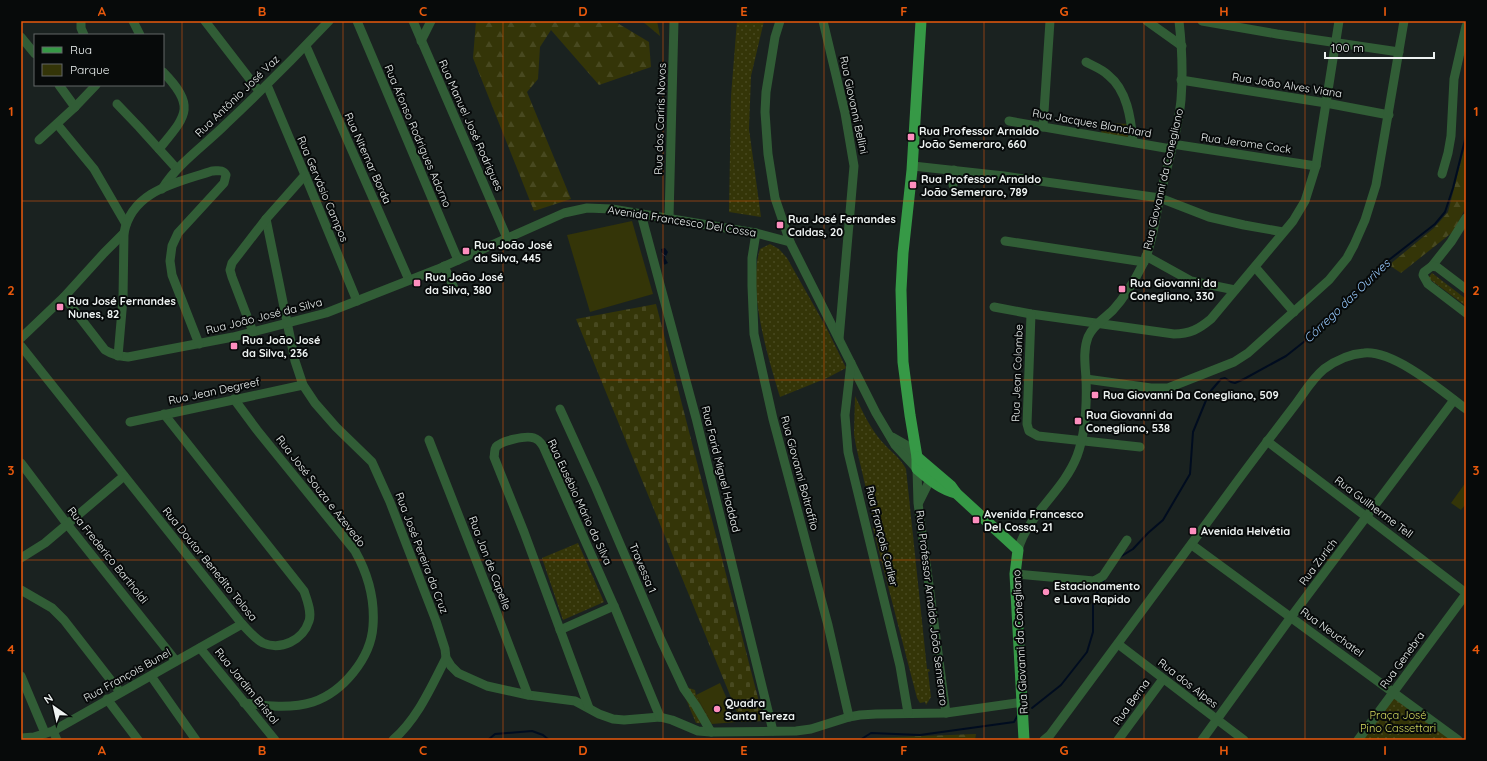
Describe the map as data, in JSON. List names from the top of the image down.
{
  "streets": {
    "main road": ["Rua Giovanni da Conegliano", "Rua Professor Arnaldo João Semeraro"],
    "street": [
      "Rua João Alves Viana",
      "Rua Antônio José Vaz",
      "Rua Giovanni Bellini",
      "Rua dos Cariris Novos",
      "Rua Jacques Blanchard",
      "Rua Manuel José Rodrigues",
      "Rua Afonso Rodrigues Adorno",
      "Rua Jerome Cock",
      "Rua Nitemar Borda",
      "Rua Gervásio Campos",
      "Avenida Francesco Del Cossa",
      "Rua João José da Silva",
      "Rua Jean Colombe",
      "Rua Jean Degreef",
      "Rua Farid Miguel Haddad",
      "Rua Giovanni Boltraffio",
      "Rua José Souza e Azevedo",
      "Rua Eusébio Mário da Silva",
      "Rua Guilherme Tell",
      "Rua François Carlier",
      "Rua José Pereira da Cruz",
      "Rua Frederico Bartholdi",
      "Rua Zurich",
      "Rua Jan de Capelle",
      "Rua Doutor Benedito Tolosa",
      "Travessa 1",
      "Rua Neuchatel",
      "Rua Genebra",
      "Rua François Bunel",
      "Rua dos Alpes",
      "Rua Jardim Bristol",
      "Rua Berna"
    ]
  },
  "crossings": [
    ["Rua João Alves Viana", "Rua Giovanni da Conegliano"],
    ["Rua Antônio José Vaz", "Rua Nitemar Borda"],
    ["Rua Antônio José Vaz", "Rua Gervásio Campos"],
    ["Rua dos Cariris Novos", "Avenida Francesco Del Cossa"],
    ["Rua Jacques Blanchard", "Rua Jerome Cock"],
    ["Rua Jacques Blanchard", "Rua Giovanni da Conegliano"],
    ["Rua Manuel José Rodrigues", "Avenida Francesco Del Cossa"],
    ["Rua Manuel José Rodrigues", "Rua João José da Silva"],
    ["Rua Afonso Rodrigues Adorno", "Rua João José da Silva"],
    ["Rua Jerome Cock", "Rua Giovanni da Conegliano"],
    ["Rua Nitemar Borda", "Rua João José da Silva"],
    ["Rua Giovanni da Conegliano", "Rua Jean Colombe"],
    ["Rua Giovanni da Conegliano", "Rua José Pereira da Cruz"],
    ["Rua Gervásio Campos", "Rua João José da Silva"],
    ["Avenida Francesco Del Cossa", "Rua João José da Silva"],
    ["Avenida Francesco Del Cossa", "Rua Farid Miguel Haddad"],
    ["Avenida Francesco Del Cossa", "Rua Giovanni Boltraffio"],
    ["Rua João José da Silva", "Rua José Pereira da Cruz"],
    ["Rua Jean Degreef", "Rua José Souza e Azevedo"],
    ["Rua Jean Degreef", "Rua José Pereira da Cruz"],
    ["Rua Jean Degreef", "Rua Doutor Benedito Tolosa"],
    ["Rua Farid Miguel Haddad", "Rua José Pereira da Cruz"],
    ["Rua Giovanni Boltraffio", "Rua José Pereira da Cruz"],
    ["Rua José Souza e Azevedo", "Rua Jardim Bristol"],
    ["Rua Eusébio Mário da Silva", "Rua José Pereira da Cruz"],
    ["Rua Guilherme Tell", "Rua Zurich"],
    ["Rua Guilherme Tell", "Rua Genebra"],
    ["Rua François Carlier", "Rua José Pereira da Cruz"],
    ["Rua José Pereira da Cruz", "Rua Jan de Capelle"],
    ["Rua José Pereira da Cruz", "Travessa 1"],
    ["Rua José Pereira da Cruz", "Rua Professor Arnaldo João Semeraro"],
    ["Rua Frederico Bartholdi", "Rua François Bunel"],
    ["Rua Zurich", "Rua Neuchatel"],
    ["Rua Zurich", "Rua dos Alpes"],
    ["Rua Doutor Benedito Tolosa", "Rua François Bunel"],
    ["Rua Neuchatel", "Rua Genebra"],
    ["Rua François Bunel", "Rua Jardim Bristol"],
    ["Rua dos Alpes", "Rua Berna"]
  ],
  "water": ["Córrego das Ourives"],
  "parks": ["Praça José Pino Cassettari"],
  "places": {
    "transit": [
      "Rua Professor Arnaldo João Semeraro, 660",
      "Rua Professor Arnaldo João Semeraro, 789",
      "Rua José Fernandes Caldas, 20",
      "Rua João José da Silva, 445",
      "Rua João José da Silva, 380",
      "Rua Giovanni da Conegliano, 330",
      "Rua José Fernandes Nunes, 82",
      "Rua João José da Silva, 236",
      "Rua Giovanni Da Conegliano, 509",
      "Rua Giovanni da Conegliano, 538",
      "Avenida Francesco Del Cossa, 21",
      "Avenida Helvétia"
    ],
    "other": ["Estacionamento e Lava Rapido", "Quadra Santa Tereza"]
  },
  "legend": ["Rua", "Parque"],
  "scale_bar": "100 m",
  "north": "top left",
  "grid": {
    "columns": [
      "A",
      "B",
      "C",
      "D",
      "E",
      "F",
      "G",
      "H",
      "I"
    ],
    "rows": [
      "1",
      "2",
      "3",
      "4"
    ]
  }
}
